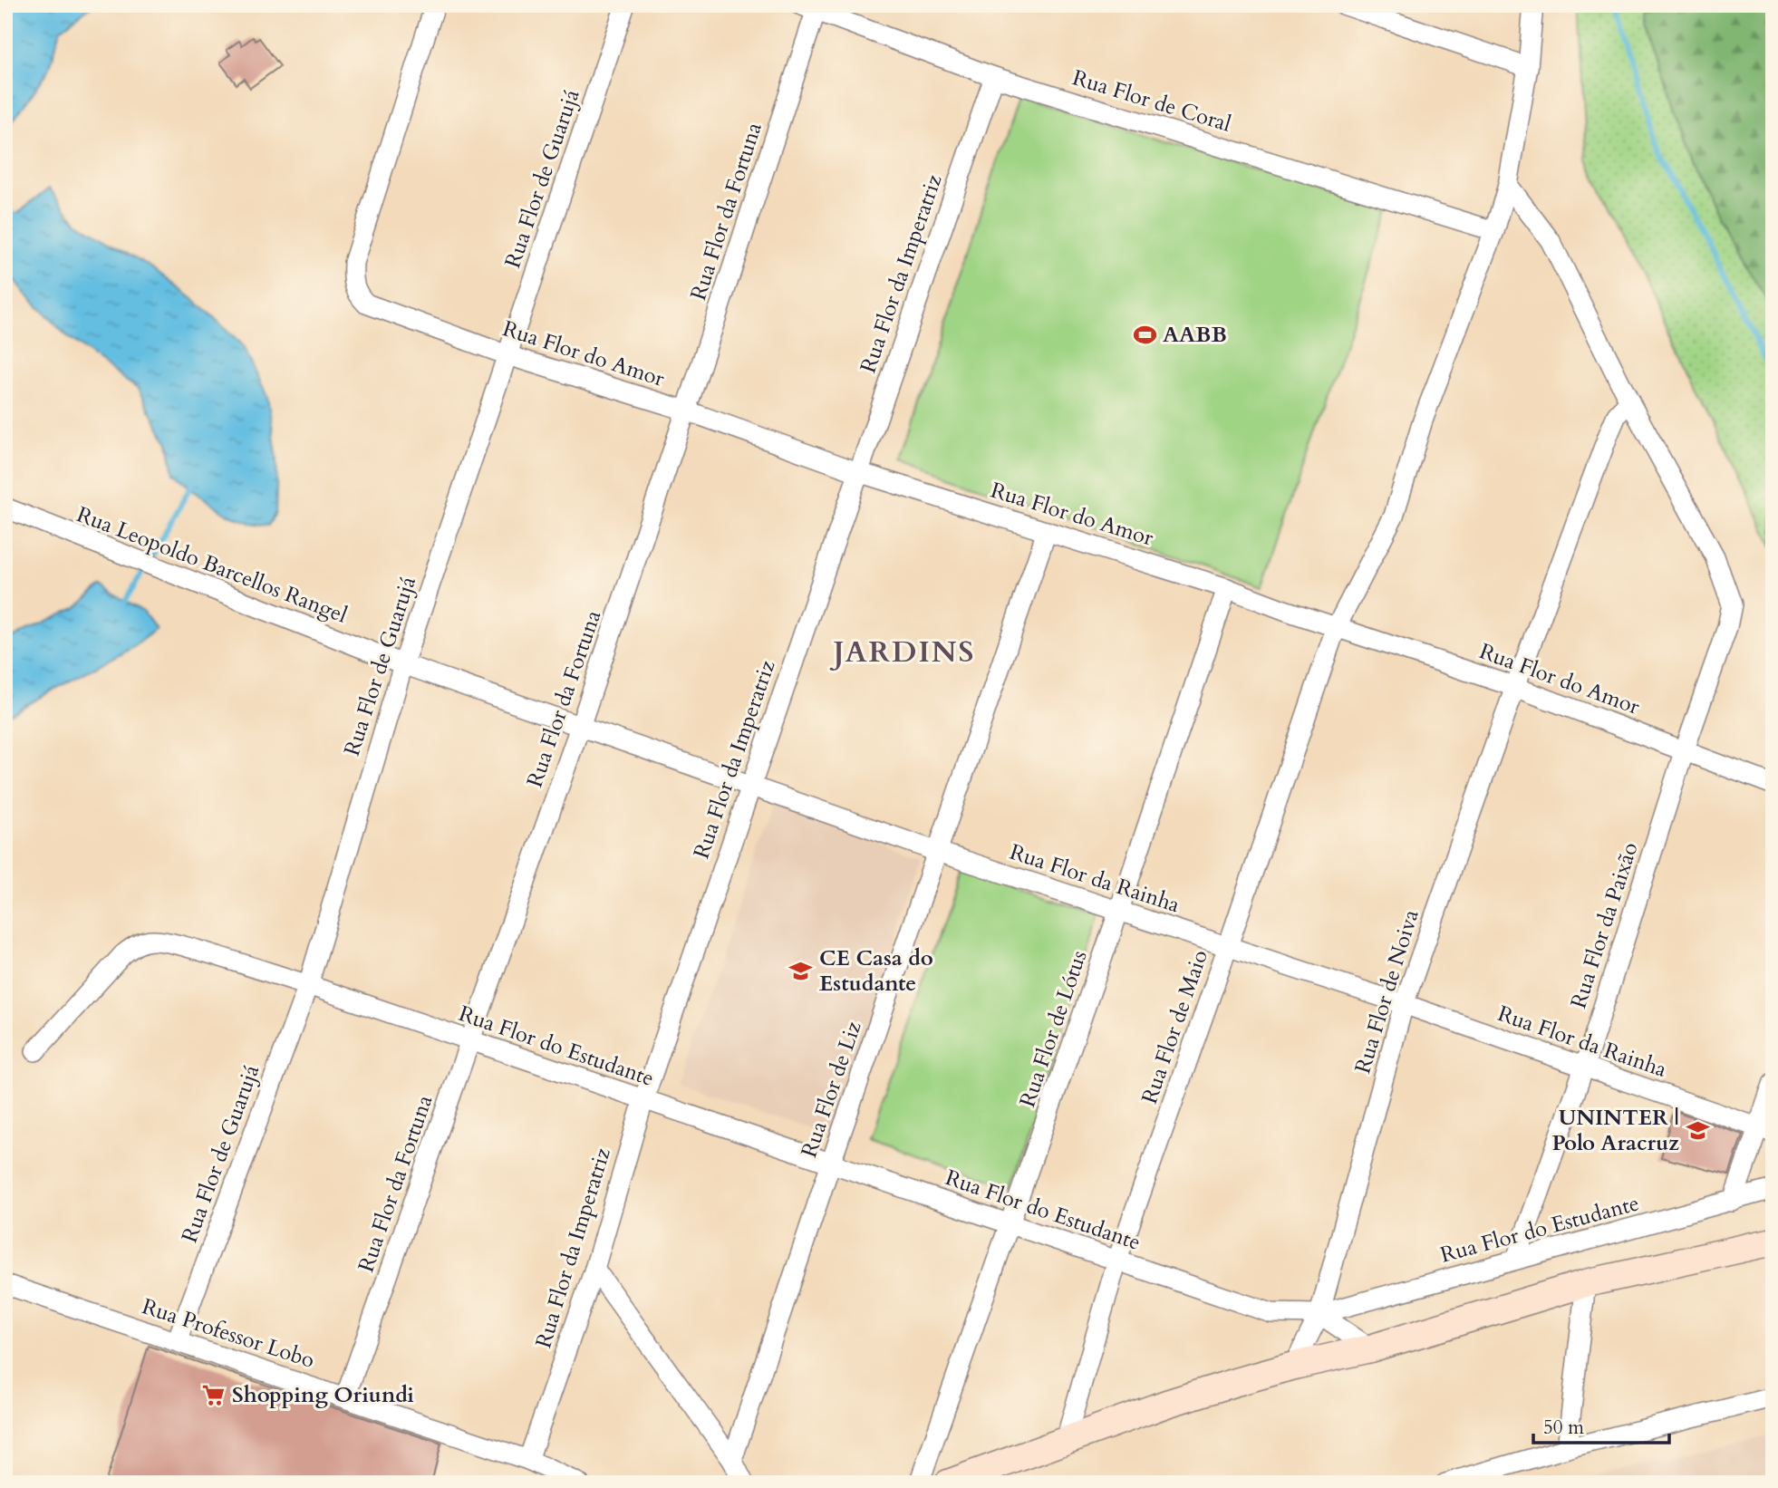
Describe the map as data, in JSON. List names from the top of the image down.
{
  "streets": {
    "street": [
      "Rua Flor de Coral",
      "Rua Flor de Guarujá",
      "Rua Flor da Fortuna",
      "Rua Flor da Imperatriz",
      "Rua Flor do Amor",
      "Rua Leopoldo Barcellos Rangel",
      "Rua Flor da Rainha",
      "Rua Flor da Paixão",
      "Rua Flor de Noiva",
      "Rua Flor de Maio",
      "Rua Flor de Lótus",
      "Rua Flor do Estudante",
      "Rua Flor de Liz",
      "Rua Professor Lobo"
    ]
  },
  "crossings": [
    ["Rua Flor de Coral", "Rua Flor da Fortuna"],
    ["Rua Flor de Coral", "Rua Flor da Imperatriz"],
    ["Rua Flor de Coral", "Rua Flor de Maio"],
    ["Rua Flor de Guarujá", "Rua Flor do Amor"],
    ["Rua Flor de Guarujá", "Rua Leopoldo Barcellos Rangel"],
    ["Rua Flor de Guarujá", "Rua Flor da Rainha"],
    ["Rua Flor de Guarujá", "Rua Flor do Estudante"],
    ["Rua Flor de Guarujá", "Rua Professor Lobo"],
    ["Rua Flor da Fortuna", "Rua Flor do Amor"],
    ["Rua Flor da Fortuna", "Rua Flor da Rainha"],
    ["Rua Flor da Fortuna", "Rua Flor do Estudante"],
    ["Rua Flor da Fortuna", "Rua Professor Lobo"],
    ["Rua Flor da Imperatriz", "Rua Flor do Amor"],
    ["Rua Flor da Imperatriz", "Rua Flor da Rainha"],
    ["Rua Flor da Imperatriz", "Rua Flor do Estudante"],
    ["Rua Flor da Imperatriz", "Rua Professor Lobo"],
    ["Rua Flor do Amor", "Rua Flor da Paixão"],
    ["Rua Flor do Amor", "Rua Flor de Noiva"],
    ["Rua Flor do Amor", "Rua Flor de Maio"],
    ["Rua Flor do Amor", "Rua Flor de Lótus"],
    ["Rua Flor do Amor", "Rua Flor de Liz"],
    ["Rua Leopoldo Barcellos Rangel", "Rua Flor da Rainha"],
    ["Rua Flor da Rainha", "Rua Flor da Paixão"],
    ["Rua Flor da Rainha", "Rua Flor de Noiva"],
    ["Rua Flor da Rainha", "Rua Flor de Maio"],
    ["Rua Flor da Rainha", "Rua Flor de Lótus"],
    ["Rua Flor da Rainha", "Rua Flor de Liz"],
    ["Rua Flor da Paixão", "Rua Flor de Noiva"],
    ["Rua Flor da Paixão", "Rua Flor de Maio"],
    ["Rua Flor da Paixão", "Rua Flor do Estudante"],
    ["Rua Flor de Noiva", "Rua Flor do Estudante"],
    ["Rua Flor de Maio", "Rua Flor do Estudante"],
    ["Rua Flor de Lótus", "Rua Flor do Estudante"],
    ["Rua Flor do Estudante", "Rua Flor de Liz"]
  ],
  "districts": ["JARDINS"],
  "places": {
    "sports": ["AABB"],
    "school or university": ["CE Casa do Estudante", "UNINTER | Polo Aracruz"],
    "supermarket": ["Shopping Oriundi"]
  },
  "scale_bar": "50 m"
}
